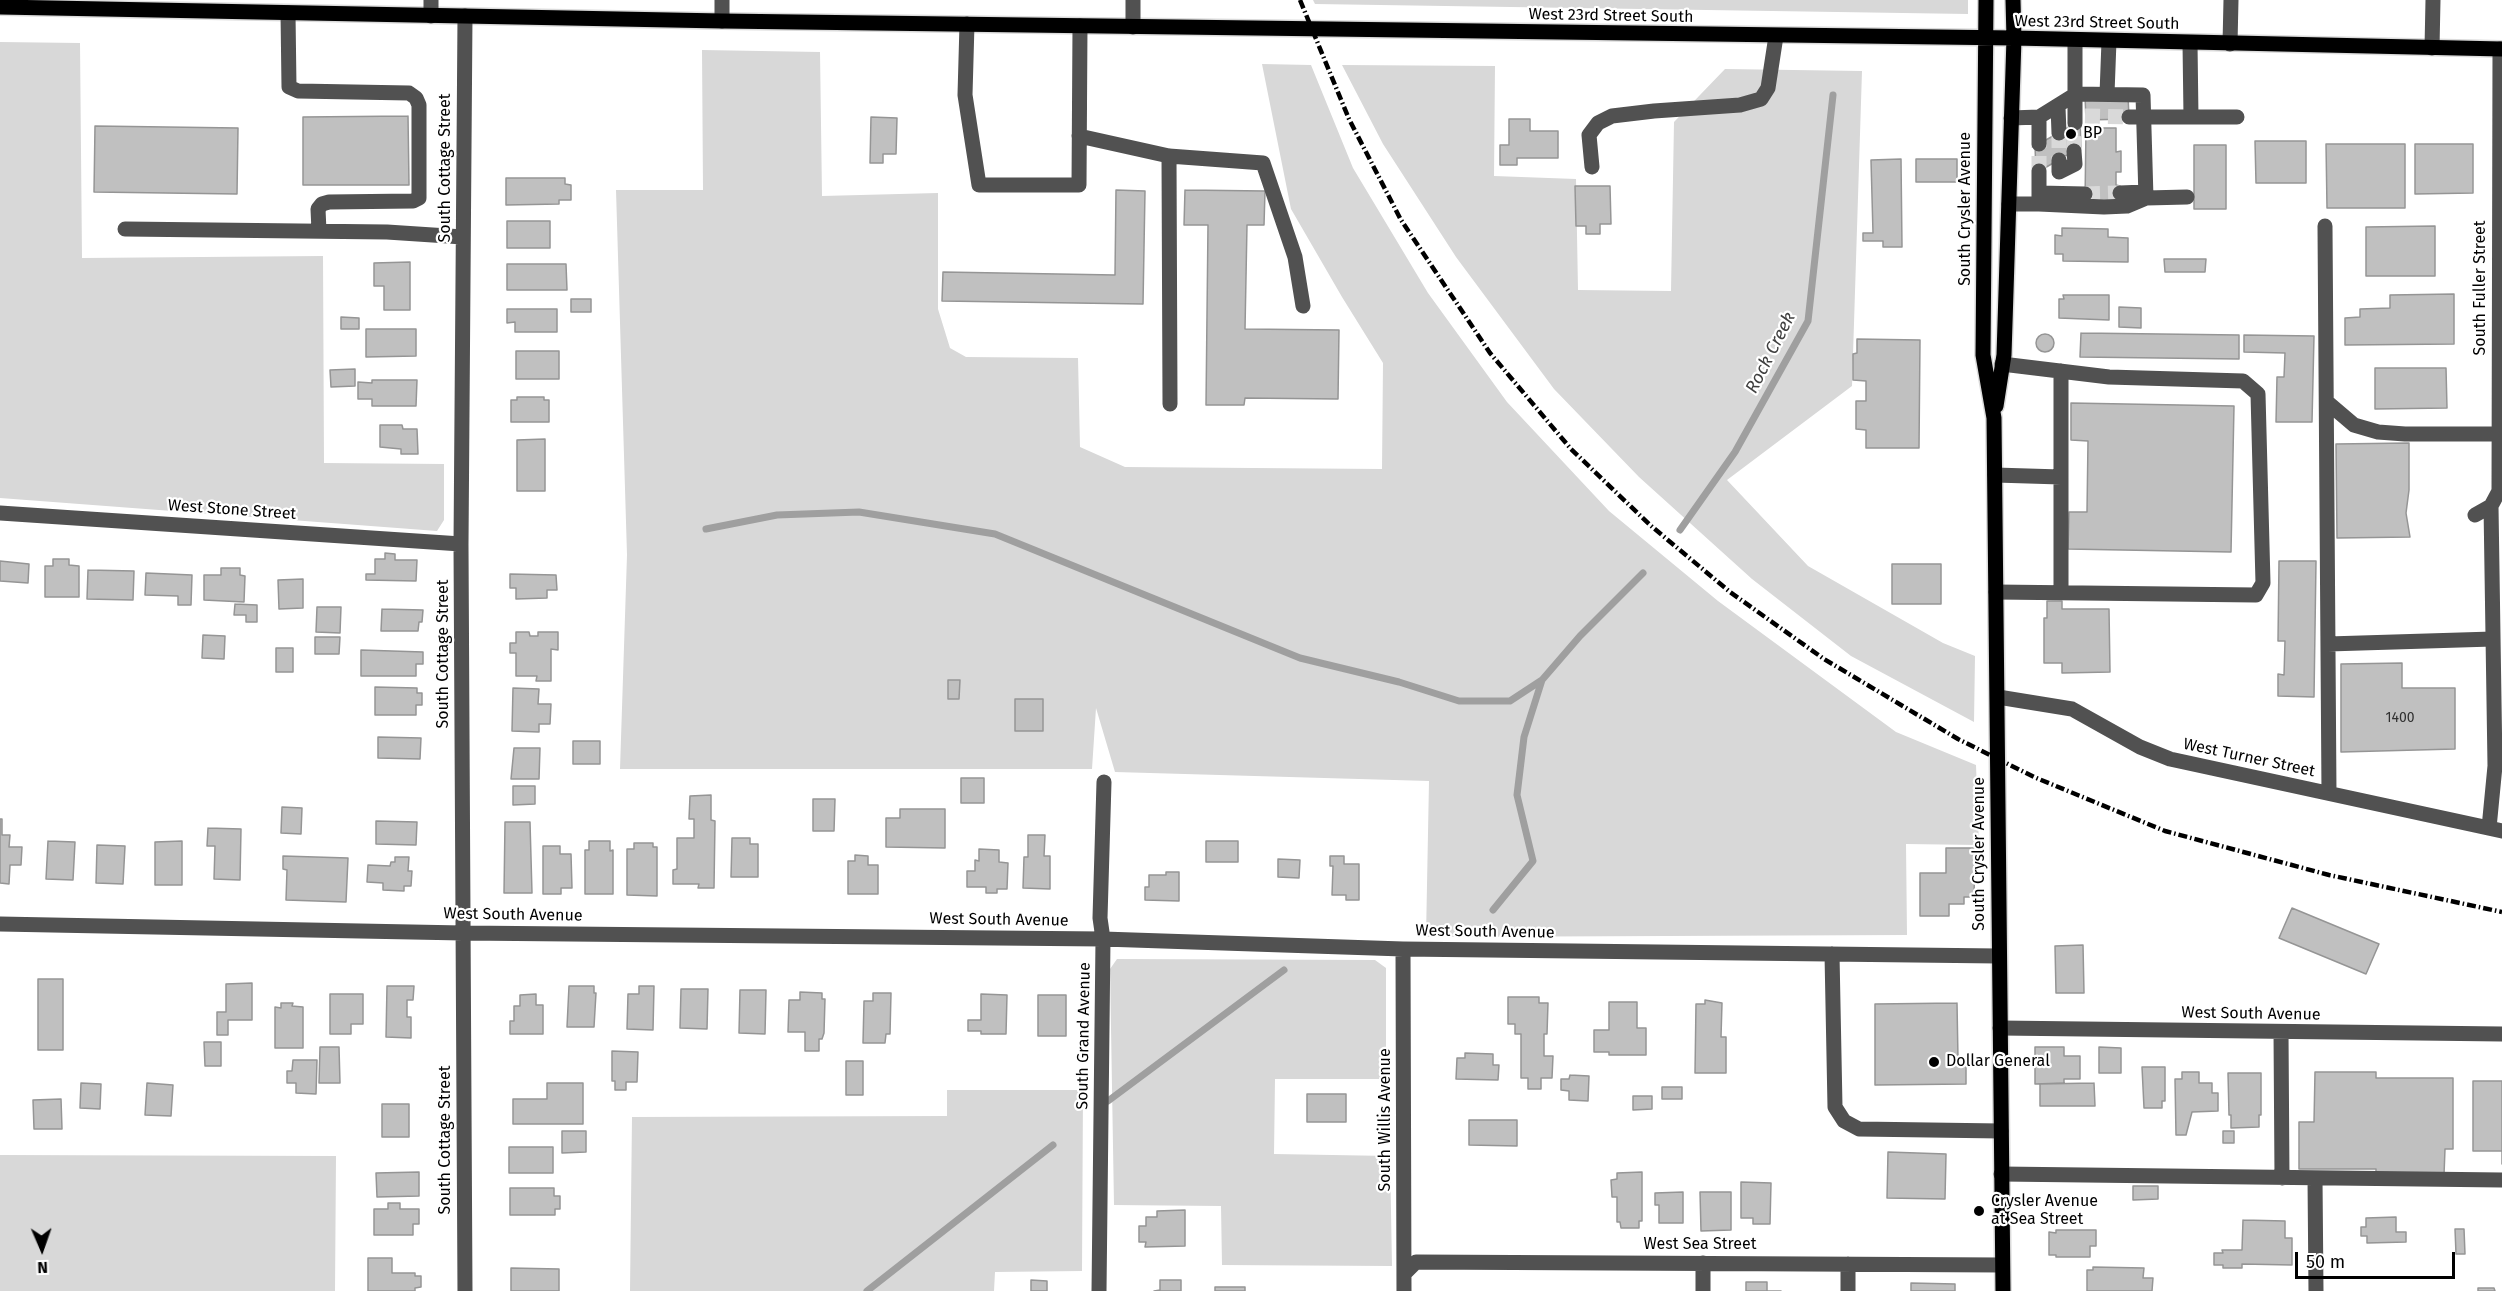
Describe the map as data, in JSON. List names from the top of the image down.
{
  "streets": {
    "main road": ["West 23rd Street South", "South Crysler Avenue"],
    "street": [
      "South Cottage Street",
      "South Fuller Street",
      "West Stone Street",
      "West Turner Street",
      "West South Avenue",
      "South Grand Avenue",
      "South Willis Avenue",
      "West Sea Street"
    ]
  },
  "crossings": [
    ["West 23rd Street South", "South Cottage Street"],
    ["West 23rd Street South", "South Crysler Avenue"],
    ["West 23rd Street South", "South Fuller Street"],
    ["South Cottage Street", "West Stone Street"],
    ["South Cottage Street", "West South Avenue"],
    ["South Crysler Avenue", "West Turner Street"],
    ["South Crysler Avenue", "West South Avenue"],
    ["South Crysler Avenue", "West Sea Street"],
    ["South Fuller Street", "West Turner Street"],
    ["West South Avenue", "South Grand Avenue"],
    ["West South Avenue", "South Willis Avenue"],
    ["South Willis Avenue", "West Sea Street"]
  ],
  "water": ["Rock Creek"],
  "places": ["BP", "Dollar General", "Crysler Avenue at Sea Street"],
  "house_numbers": ["1400"],
  "scale_bar": "50 m",
  "north": "bottom"
}
